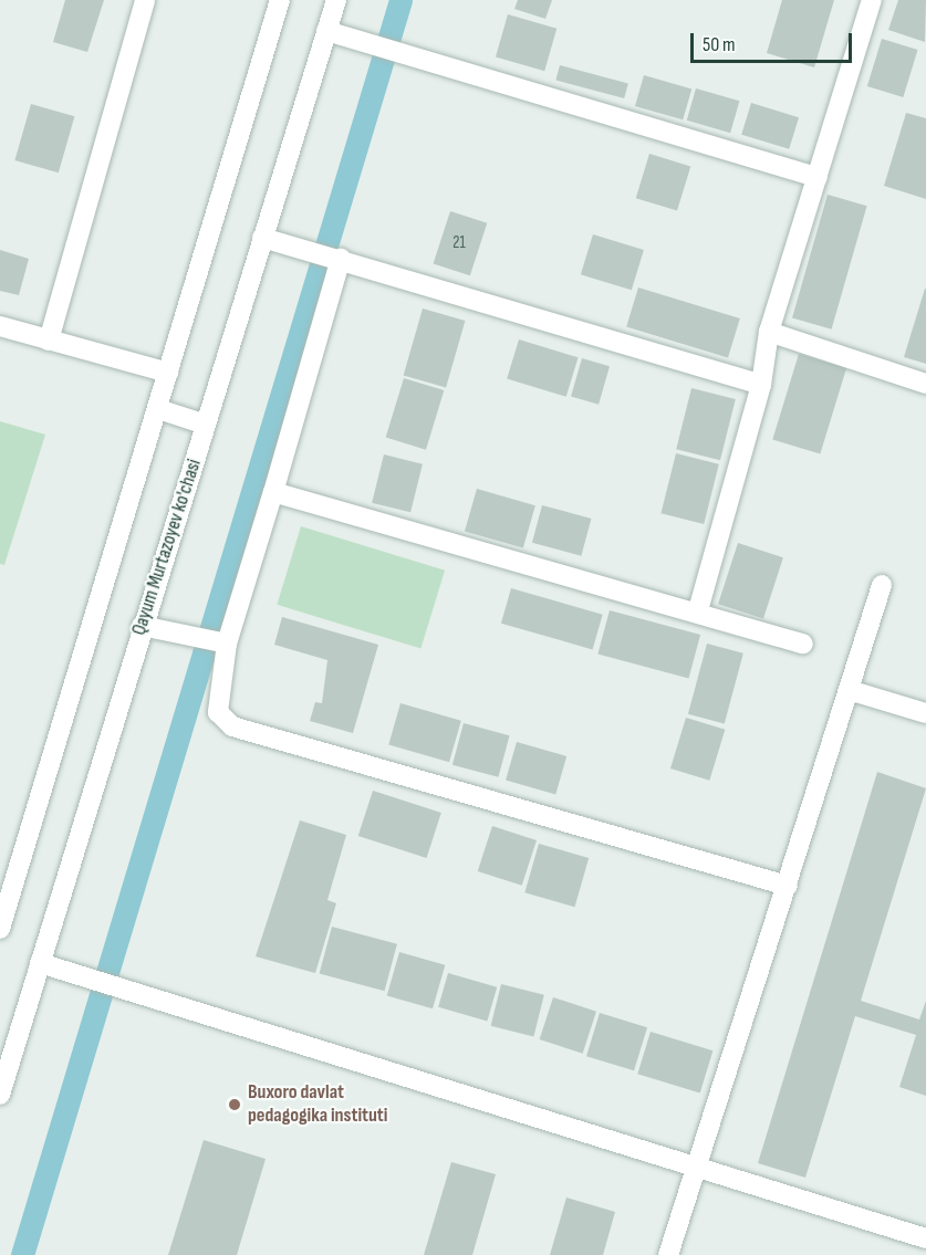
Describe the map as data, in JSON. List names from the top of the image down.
{
  "streets": {
    "street": ["Qayum Murtazoyev ko'chasi"]
  },
  "places": ["Buxoro davlat pedagogika instituti"],
  "house_numbers": ["21"],
  "scale_bar": "50 m"
}
